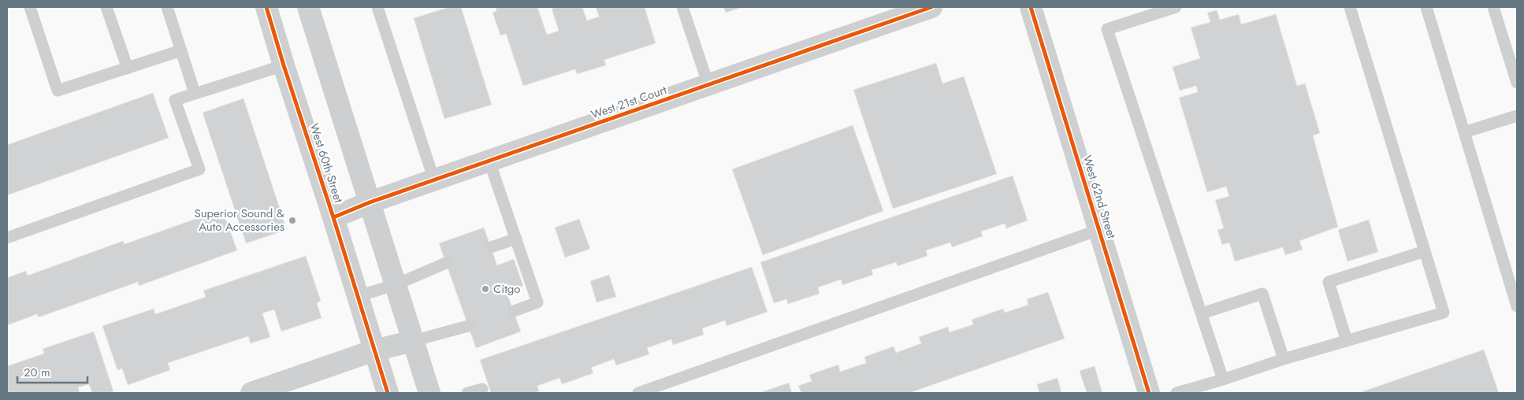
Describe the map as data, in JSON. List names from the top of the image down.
{
  "streets": {
    "street": ["West 21st Court", "West 60th Street", "West 62nd Street"]
  },
  "crossings": [
    ["West 21st Court", "West 60th Street"]
  ],
  "places": ["Superior Sound & Auto Accessories", "Citgo"],
  "scale_bar": "20 m"
}
